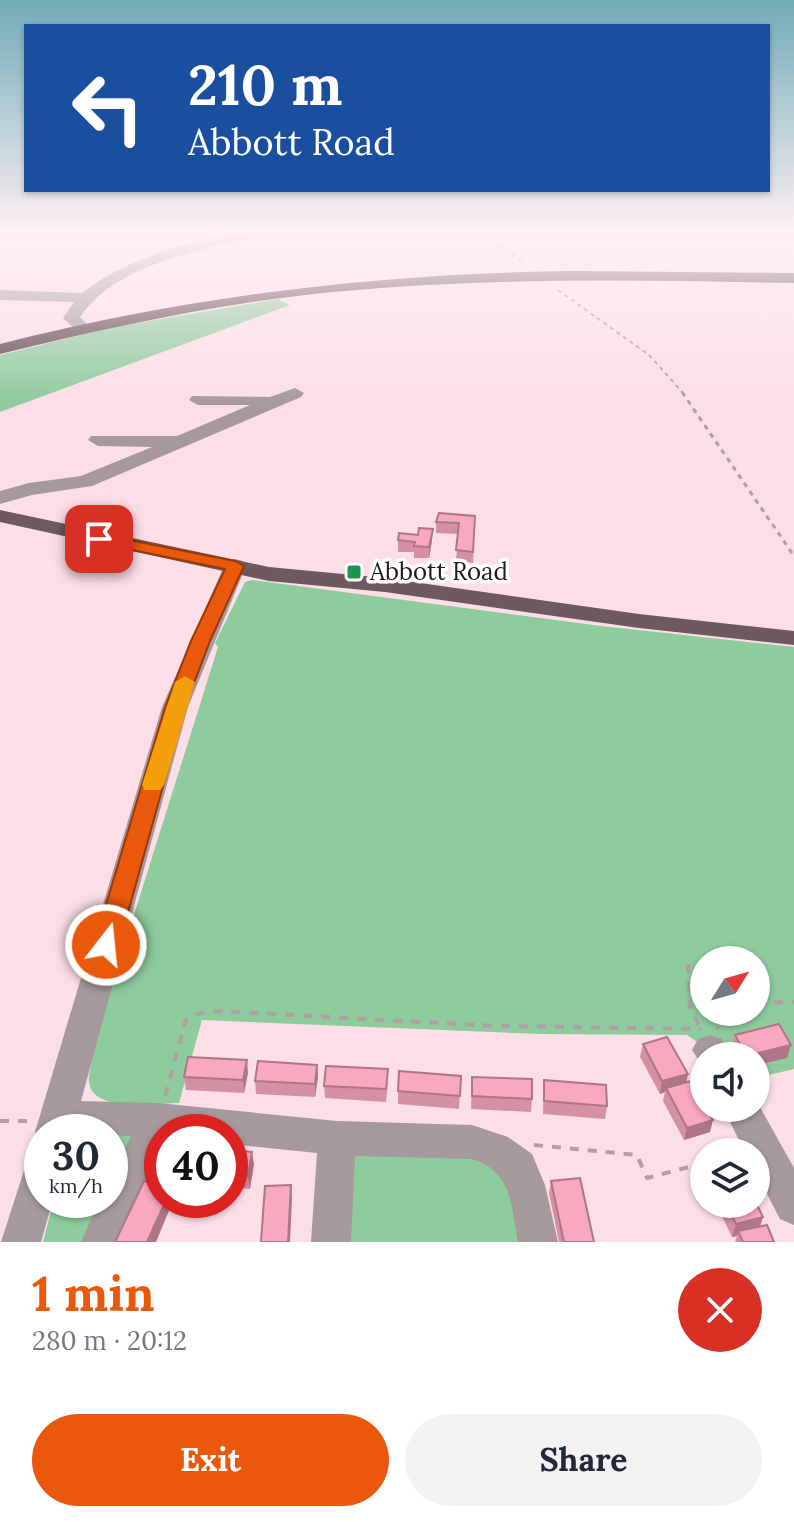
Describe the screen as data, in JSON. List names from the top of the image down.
{
  "places": {
    "transit": ["Abbott Road"]
  },
  "north": "top right",
  "page": {
    "turn": ["210 m", "Abbott Road"],
    "speed": "30 km/h",
    "limit": "40",
    "heading": ["1 min", "280 m · 20:12"],
    "buttons": ["Exit", "Share"]
  }
}
